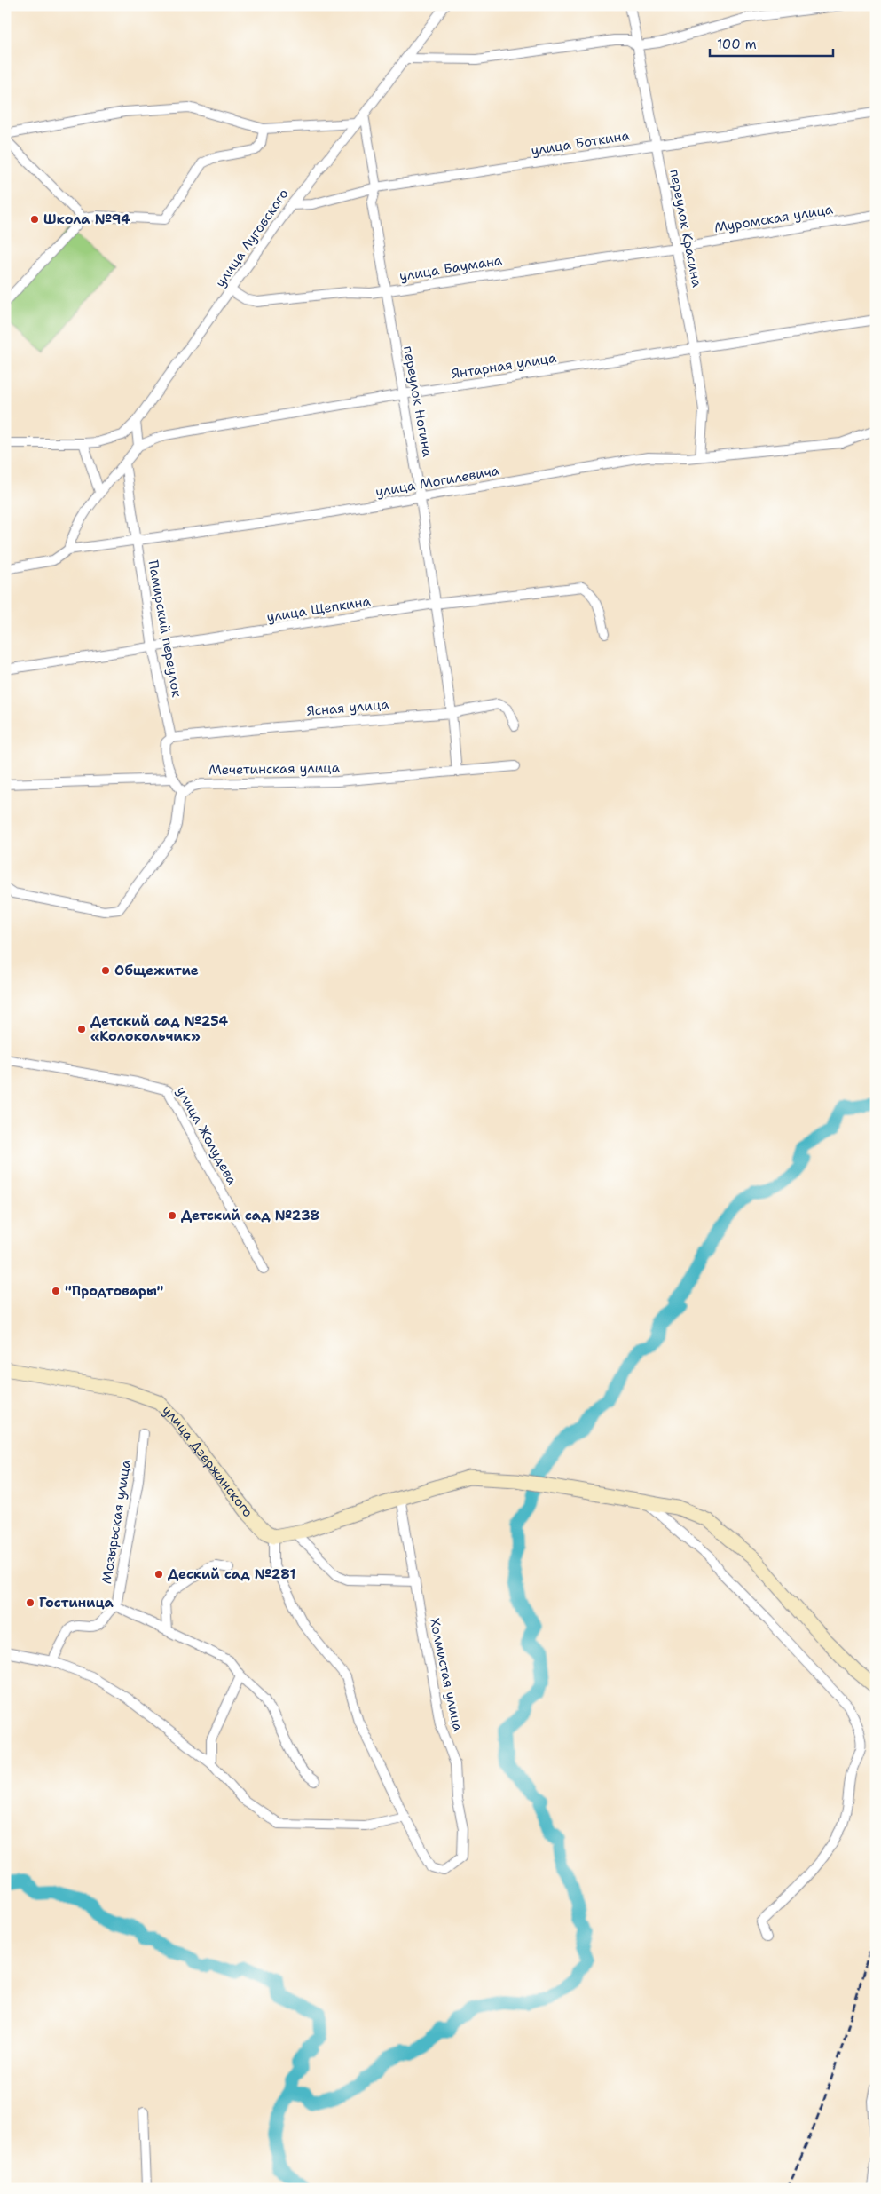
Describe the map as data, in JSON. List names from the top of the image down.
{
  "streets": {
    "street": [
      "улица Боткина",
      "Муромская улица",
      "переулок Красина",
      "улица Луговского",
      "улица Баумана",
      "Янтарная улица",
      "переулок Ногина",
      "улица Могилевича",
      "улица Щепкина",
      "Памирский переулок",
      "Ясная улица",
      "Мечетинская улица",
      "улица Жолудева",
      "улица Дзержинского",
      "Мозырьская улица",
      "Холмистая улица"
    ]
  },
  "crossings": [
    ["улица Боткина", "переулок Красина"],
    ["улица Боткина", "улица Луговского"],
    ["улица Боткина", "переулок Ногина"],
    ["Муромская улица", "переулок Красина"],
    ["Муромская улица", "улица Баумана"],
    ["переулок Красина", "улица Баумана"],
    ["переулок Красина", "Янтарная улица"],
    ["переулок Красина", "улица Могилевича"],
    ["улица Луговского", "улица Баумана"],
    ["улица Луговского", "переулок Ногина"],
    ["улица Баумана", "переулок Ногина"],
    ["Янтарная улица", "переулок Ногина"],
    ["переулок Ногина", "улица Могилевича"],
    ["переулок Ногина", "улица Щепкина"],
    ["переулок Ногина", "Ясная улица"],
    ["переулок Ногина", "Мечетинская улица"],
    ["улица Могилевича", "Памирский переулок"],
    ["улица Щепкина", "Памирский переулок"],
    ["Памирский переулок", "Ясная улица"],
    ["Памирский переулок", "Мечетинская улица"]
  ],
  "places": [
    "Школа №94",
    "Общежитие",
    "Детский сад №254 «Колокольчик»",
    "Детский сад №238",
    "\"Продтовары\"",
    "Деский сад №281",
    "Гостиница"
  ],
  "scale_bar": "100 m"
}
